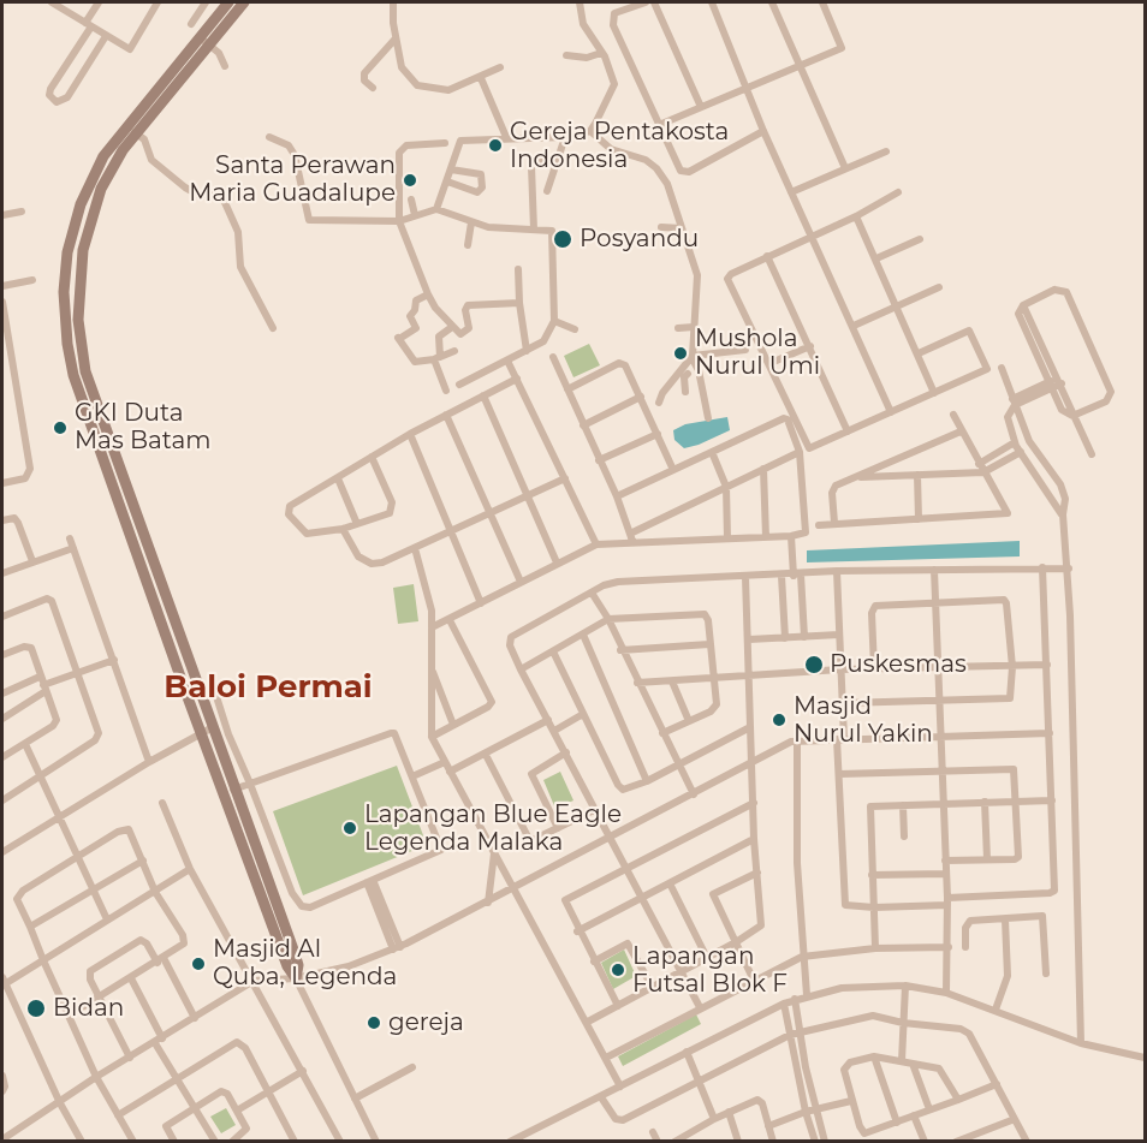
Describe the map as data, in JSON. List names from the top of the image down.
{
  "districts": ["Baloi Permai"],
  "places": [
    "Gereja Pentakosta Indonesia",
    "Santa Perawan Maria Guadalupe",
    "Posyandu",
    "Mushola Nurul Umi",
    "GKI Duta Mas Batam",
    "Puskesmas",
    "Masjid Nurul Yakin",
    "Lapangan Blue Eagle Legenda Malaka",
    "Masjid Al Quba, Legenda",
    "Lapangan Futsal Blok F",
    "Bidan",
    "gereja"
  ]
}
